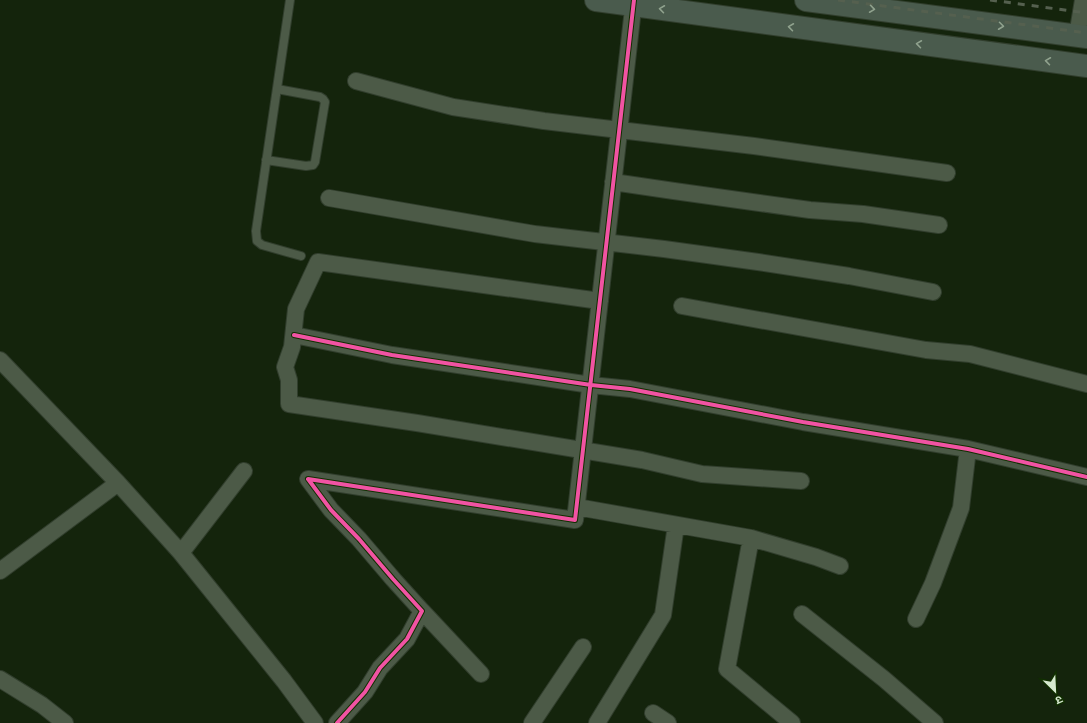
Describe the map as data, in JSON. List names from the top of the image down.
{
  "north": "bottom right"
}
